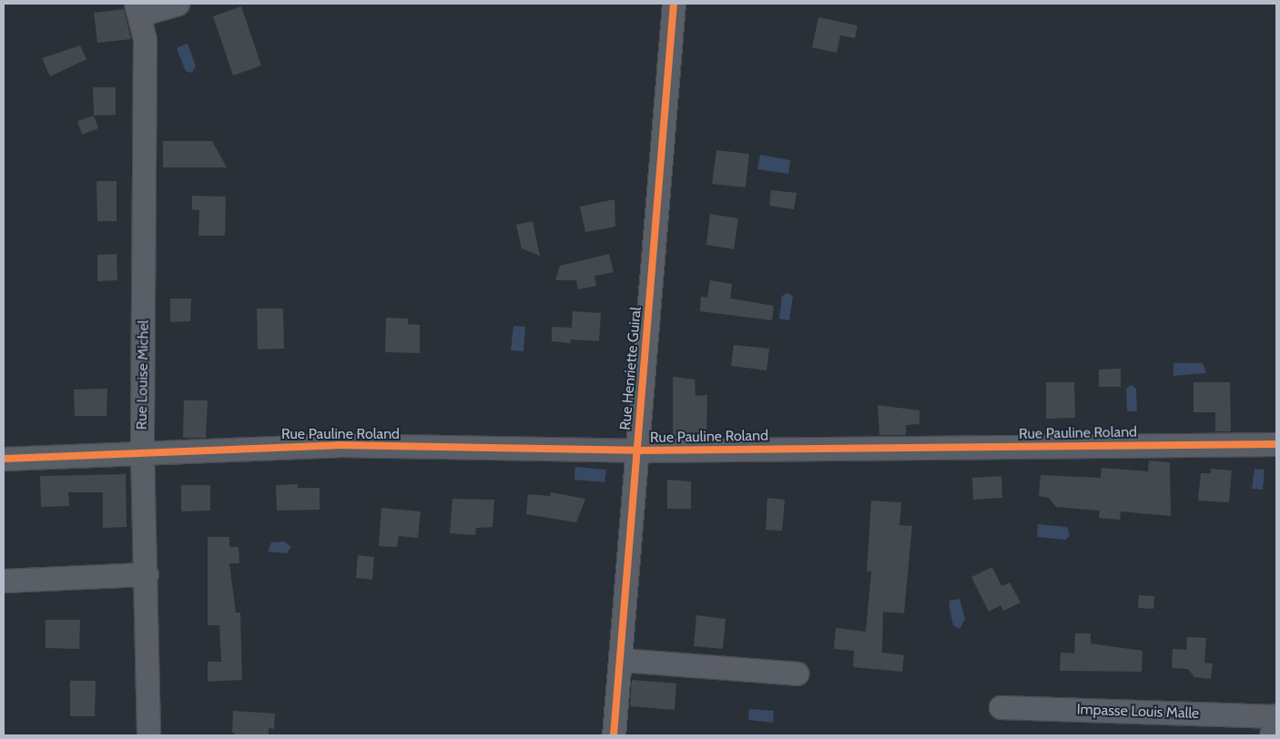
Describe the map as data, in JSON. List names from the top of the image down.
{
  "streets": {
    "street": [
      "Rue Henriette Guiral",
      "Rue Louise Michel",
      "Rue Pauline Roland",
      "Impasse Louis Malle"
    ]
  },
  "crossings": [
    ["Rue Henriette Guiral", "Rue Pauline Roland"],
    ["Rue Louise Michel", "Rue Pauline Roland"]
  ]
}
